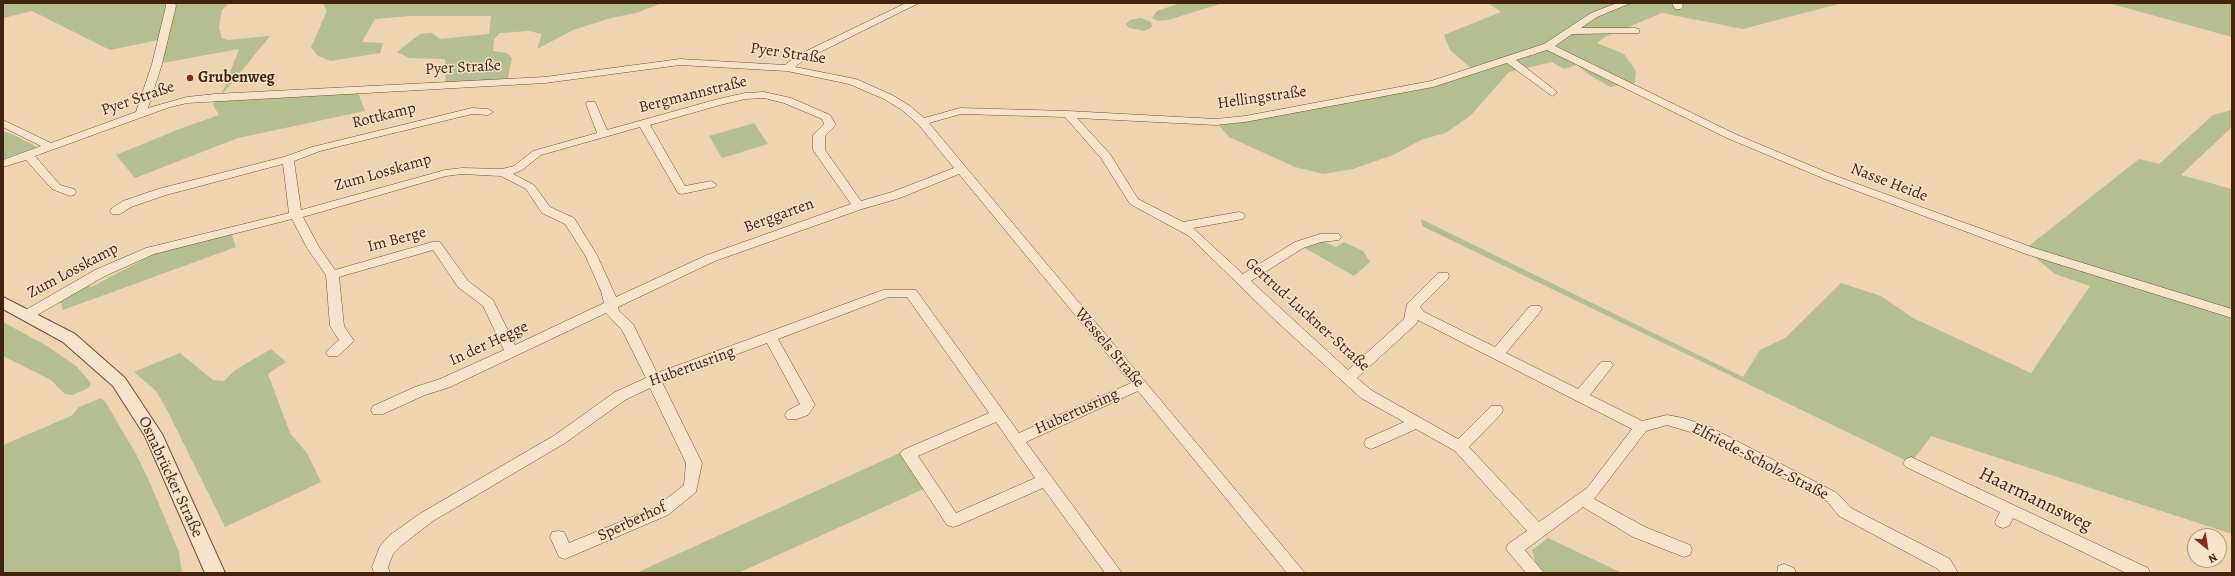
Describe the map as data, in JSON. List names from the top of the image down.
{
  "streets": {
    "street": [
      "Pyer Straße",
      "Bergmannstraße",
      "Hellingstraße",
      "Rottkamp",
      "Zum Losskamp",
      "Nasse Heide",
      "Berggarten",
      "Im Berge",
      "Gertrud-Luckner-Straße",
      "In der Hegge",
      "Wessels Straße",
      "Hubertusring",
      "Elfriede-Scholz-Straße",
      "Osnabrücker Straße",
      "Haarmannsweg",
      "Sperberhof"
    ]
  },
  "crossings": [
    ["Pyer Straße", "Hellingstraße"],
    ["Pyer Straße", "Wessels Straße"],
    ["Bergmannstraße", "Zum Losskamp"],
    ["Bergmannstraße", "Berggarten"],
    ["Hellingstraße", "Nasse Heide"],
    ["Hellingstraße", "Gertrud-Luckner-Straße"],
    ["Hellingstraße", "Wessels Straße"],
    ["Zum Losskamp", "Berggarten"],
    ["Zum Losskamp", "In der Hegge"],
    ["Zum Losskamp", "Hubertusring"],
    ["Zum Losskamp", "Osnabrücker Straße"],
    ["Zum Losskamp", "Sperberhof"],
    ["Berggarten", "In der Hegge"],
    ["Berggarten", "Wessels Straße"],
    ["Im Berge", "In der Hegge"],
    ["Wessels Straße", "Hubertusring"],
    ["Hubertusring", "Sperberhof"]
  ],
  "places": ["Grubenweg"],
  "north": "bottom right"
}
